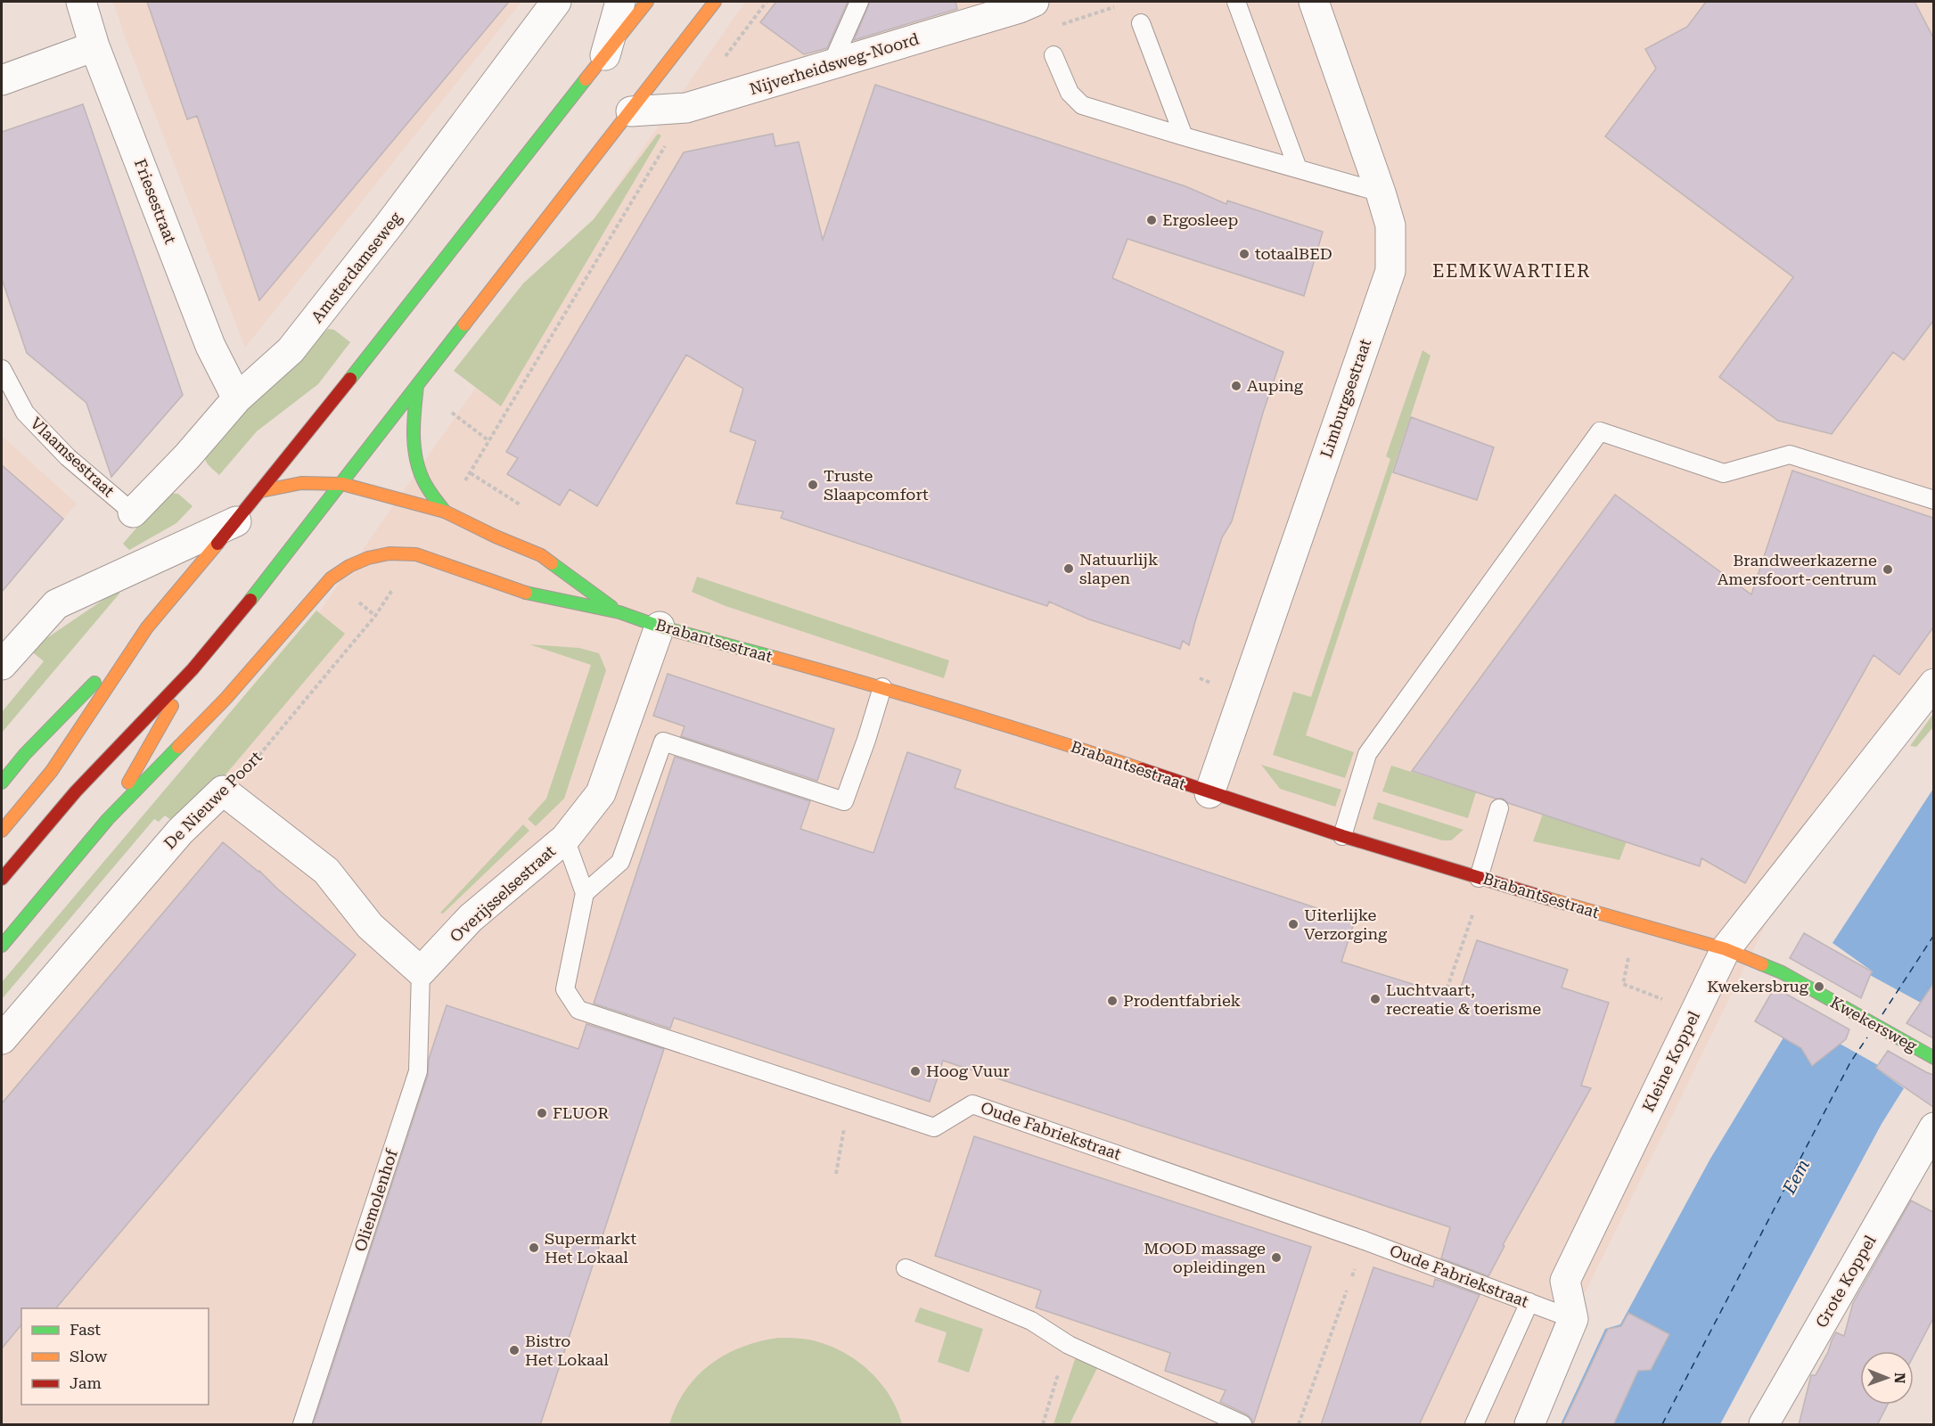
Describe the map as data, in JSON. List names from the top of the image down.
{
  "streets": {
    "main road": ["Brabantsestraat", "Kwekersweg"],
    "street": [
      "Nijverheidsweg-Noord",
      "Friesestraat",
      "Amsterdamseweg",
      "Limburgsestraat",
      "De Nieuwe Poort",
      "Overijsselsestraat",
      "Kleine Koppel",
      "Grote Koppel"
    ],
    "lane": ["Vlaamsestraat", "Oude Fabriekstraat", "Oliemolenhof"]
  },
  "crossings": [
    ["Friesestraat", "Amsterdamseweg"],
    ["Amsterdamseweg", "Vlaamsestraat"],
    ["Limburgsestraat", "Brabantsestraat"],
    ["Brabantsestraat", "De Nieuwe Poort"],
    ["Brabantsestraat", "Overijsselsestraat"],
    ["Brabantsestraat", "Kwekersweg"],
    ["Brabantsestraat", "Kleine Koppel"],
    ["Overijsselsestraat", "Oliemolenhof"],
    ["Kwekersweg", "Kleine Koppel"],
    ["Kleine Koppel", "Oude Fabriekstraat"]
  ],
  "districts": ["EEMKWARTIER"],
  "water": ["Eem"],
  "places": [
    "Ergosleep",
    "totaalBED",
    "Auping",
    "Truste Slaapcomfort",
    "Natuurlijk slapen",
    "Brandweerkazerne Amersfoort-centrum",
    "Uiterlijke Verzorging",
    "Kwekersbrug",
    "Luchtvaart, recreatie & toerisme",
    "Prodentfabriek",
    "Hoog Vuur",
    "FLUOR",
    "Supermarkt Het Lokaal",
    "MOOD massage opleidingen",
    "Bistro Het Lokaal"
  ],
  "legend": ["Fast", "Slow", "Jam"],
  "north": "right"
}
